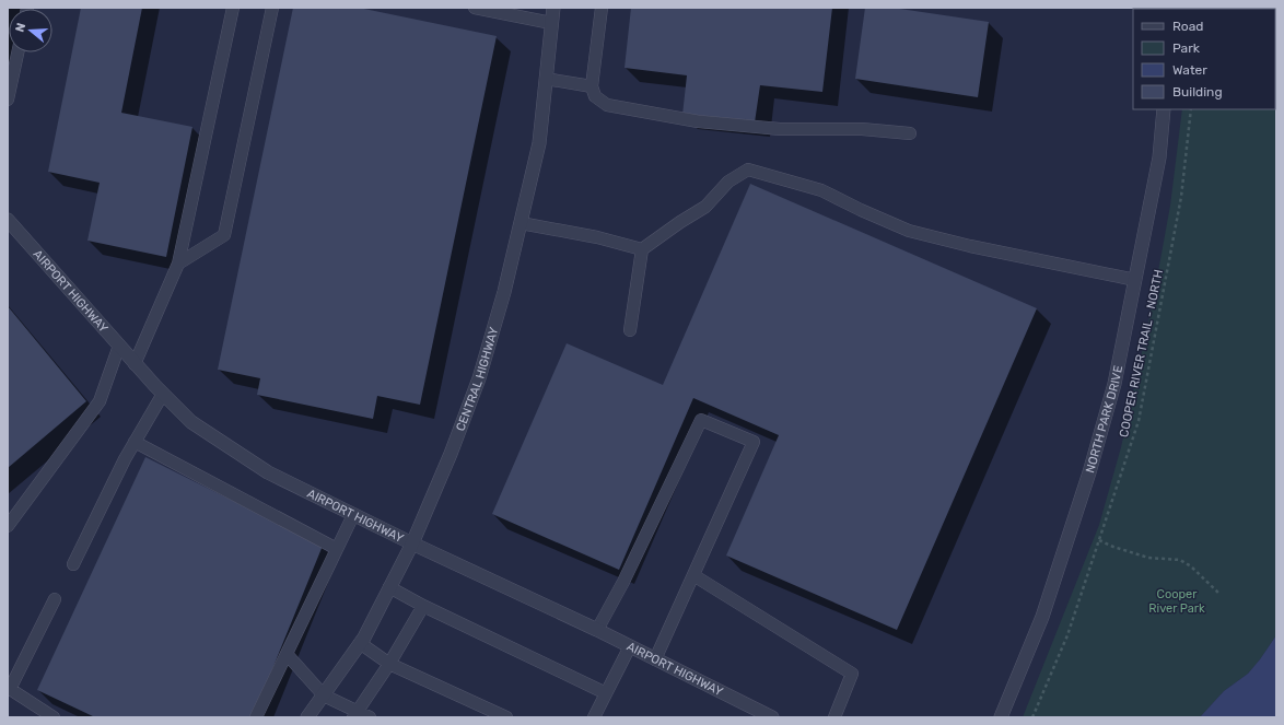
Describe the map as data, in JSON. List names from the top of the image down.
{
  "streets": {
    "street": ["AIRPORT HIGHWAY", "CENTRAL HIGHWAY", "NORTH PARK DRIVE"],
    "path": ["COOPER RIVER TRAIL - NORTH"]
  },
  "crossings": [
    ["AIRPORT HIGHWAY", "CENTRAL HIGHWAY"]
  ],
  "parks": ["Cooper River Park"],
  "legend": [
    "Road",
    "Park",
    "Water",
    "Building"
  ],
  "north": "left"
}
